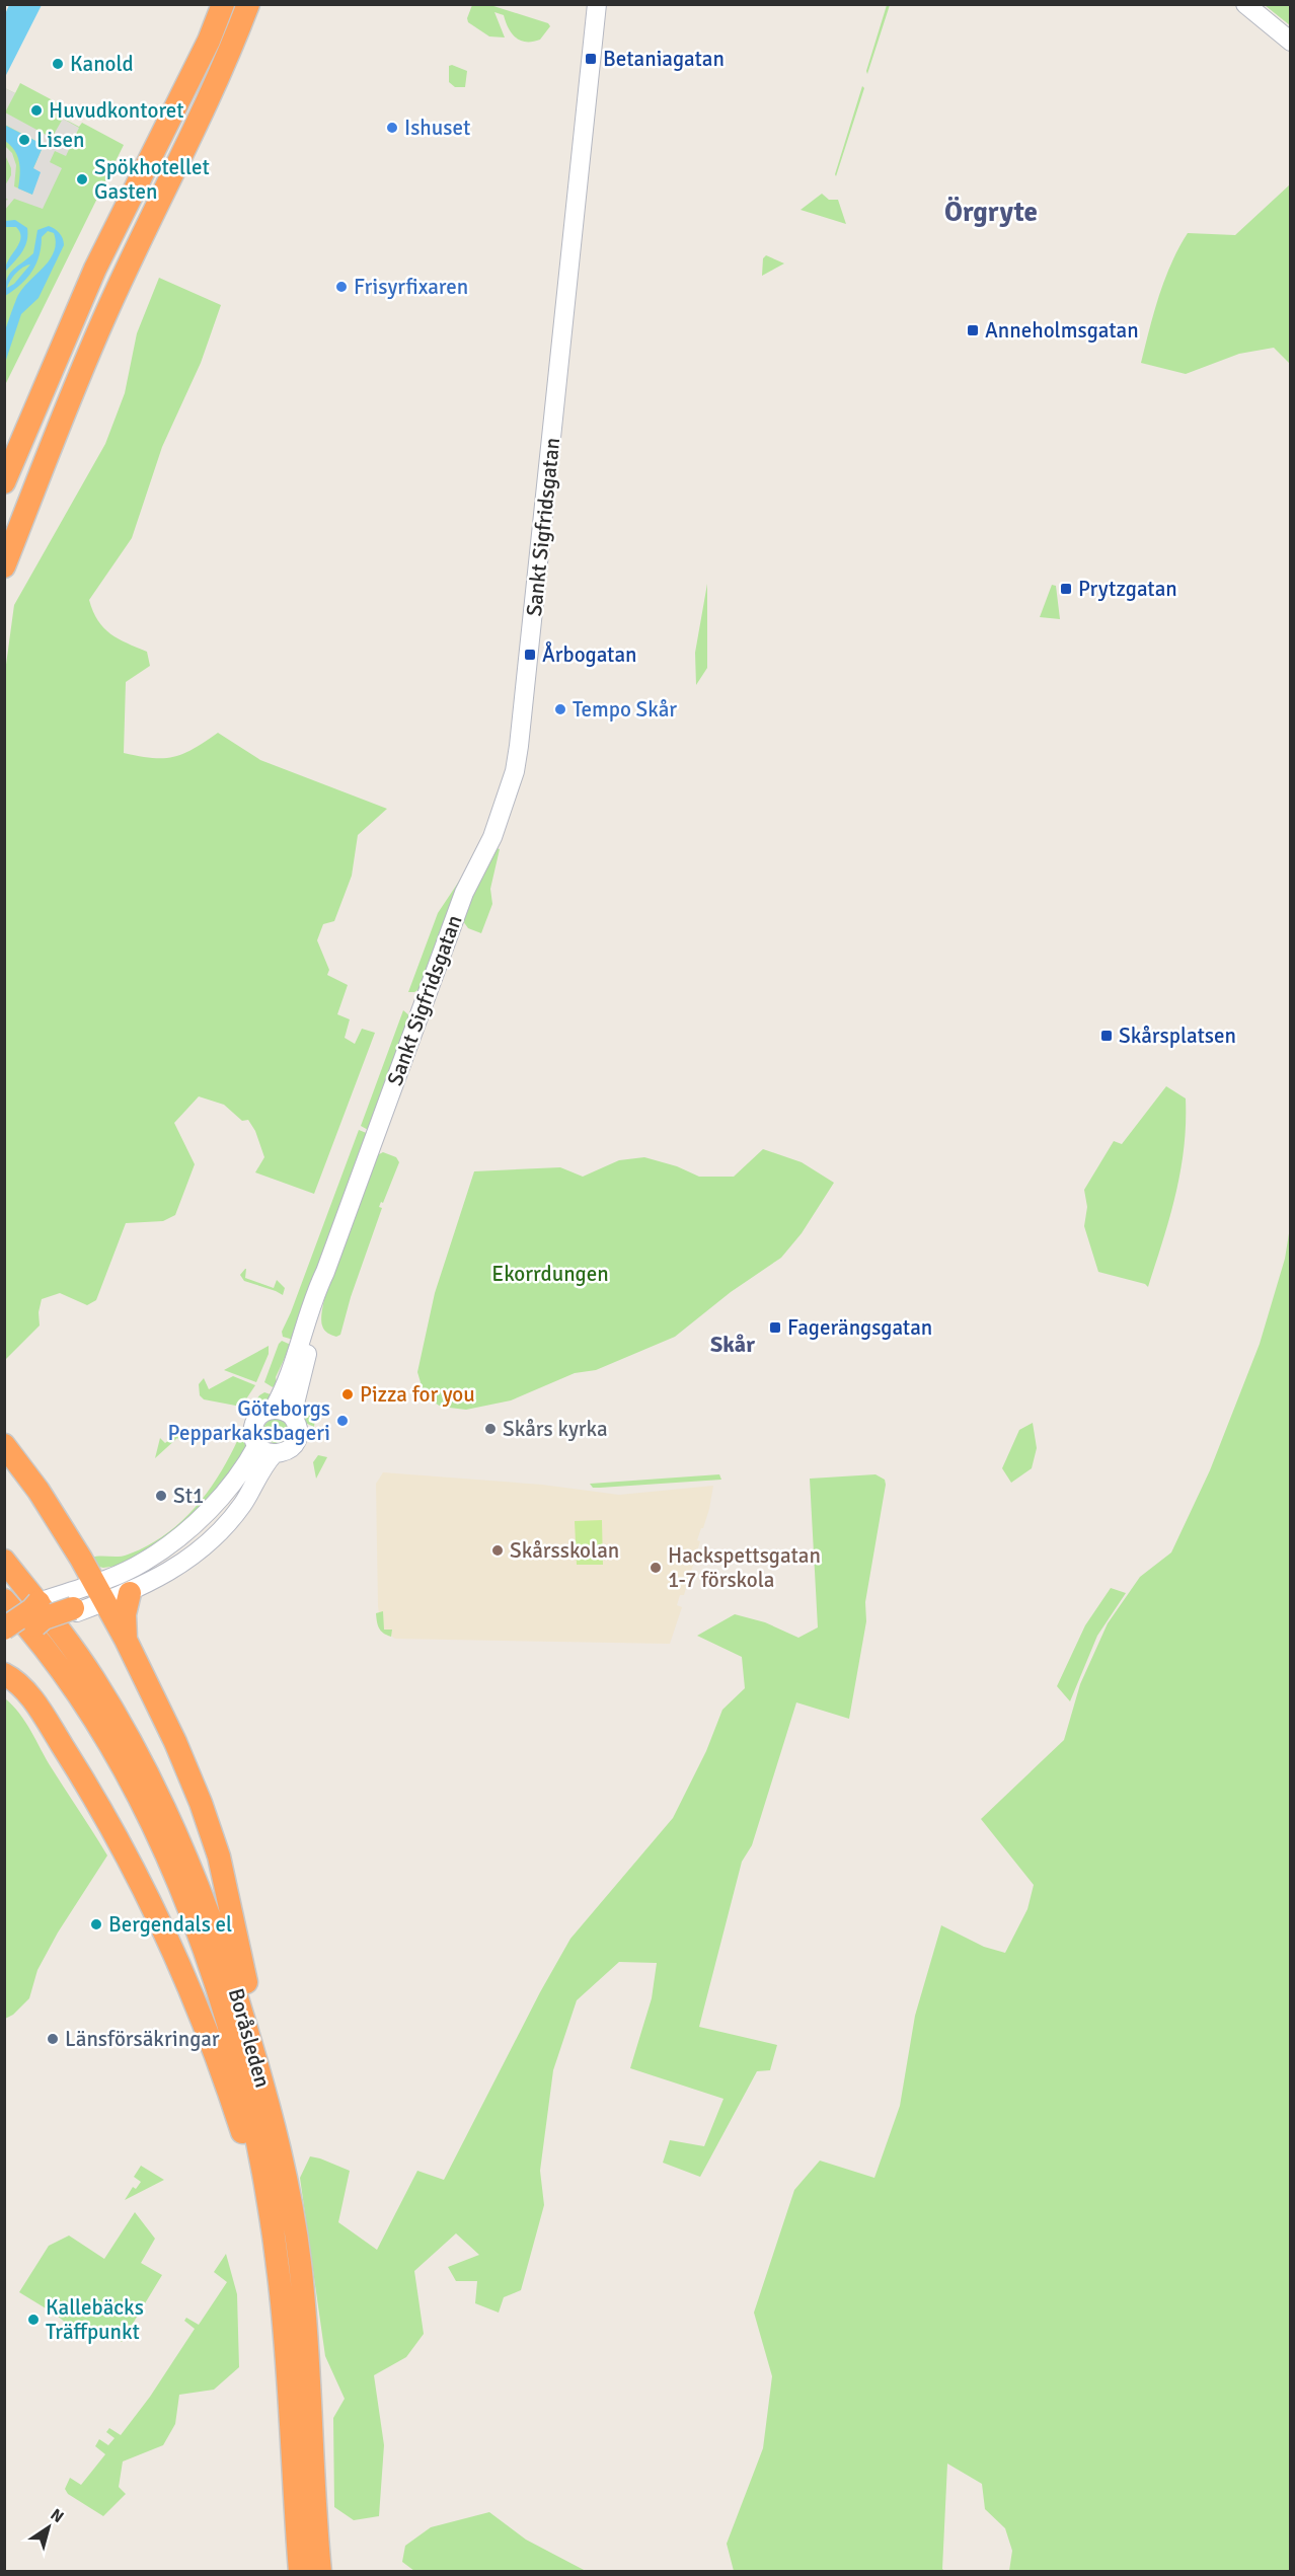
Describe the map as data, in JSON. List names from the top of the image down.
{
  "streets": {
    "highway": ["Boråsleden"],
    "street": ["Sankt Sigfridsgatan"]
  },
  "districts": ["Örgryte", "Skår"],
  "parks": ["Ekorrdungen"],
  "places": {
    "transit": [
      "Betaniagatan",
      "Anneholmsgatan",
      "Prytzgatan",
      "Årbogatan",
      "Skårsplatsen",
      "Fagerängsgatan"
    ],
    "other": [
      "Kanold",
      "Huvudkontoret",
      "Ishuset",
      "Lisen",
      "Spökhotellet Gasten",
      "Frisyrfixaren",
      "Tempo Skår",
      "Pizza for you",
      "Göteborgs Pepparkaksbageri",
      "Skårs kyrka",
      "St1",
      "Skårsskolan",
      "Hackspettsgatan 1-7 förskola",
      "Bergendals el",
      "Länsförsäkringar",
      "Kallebäcks Träffpunkt"
    ]
  },
  "north": "top right"
}
